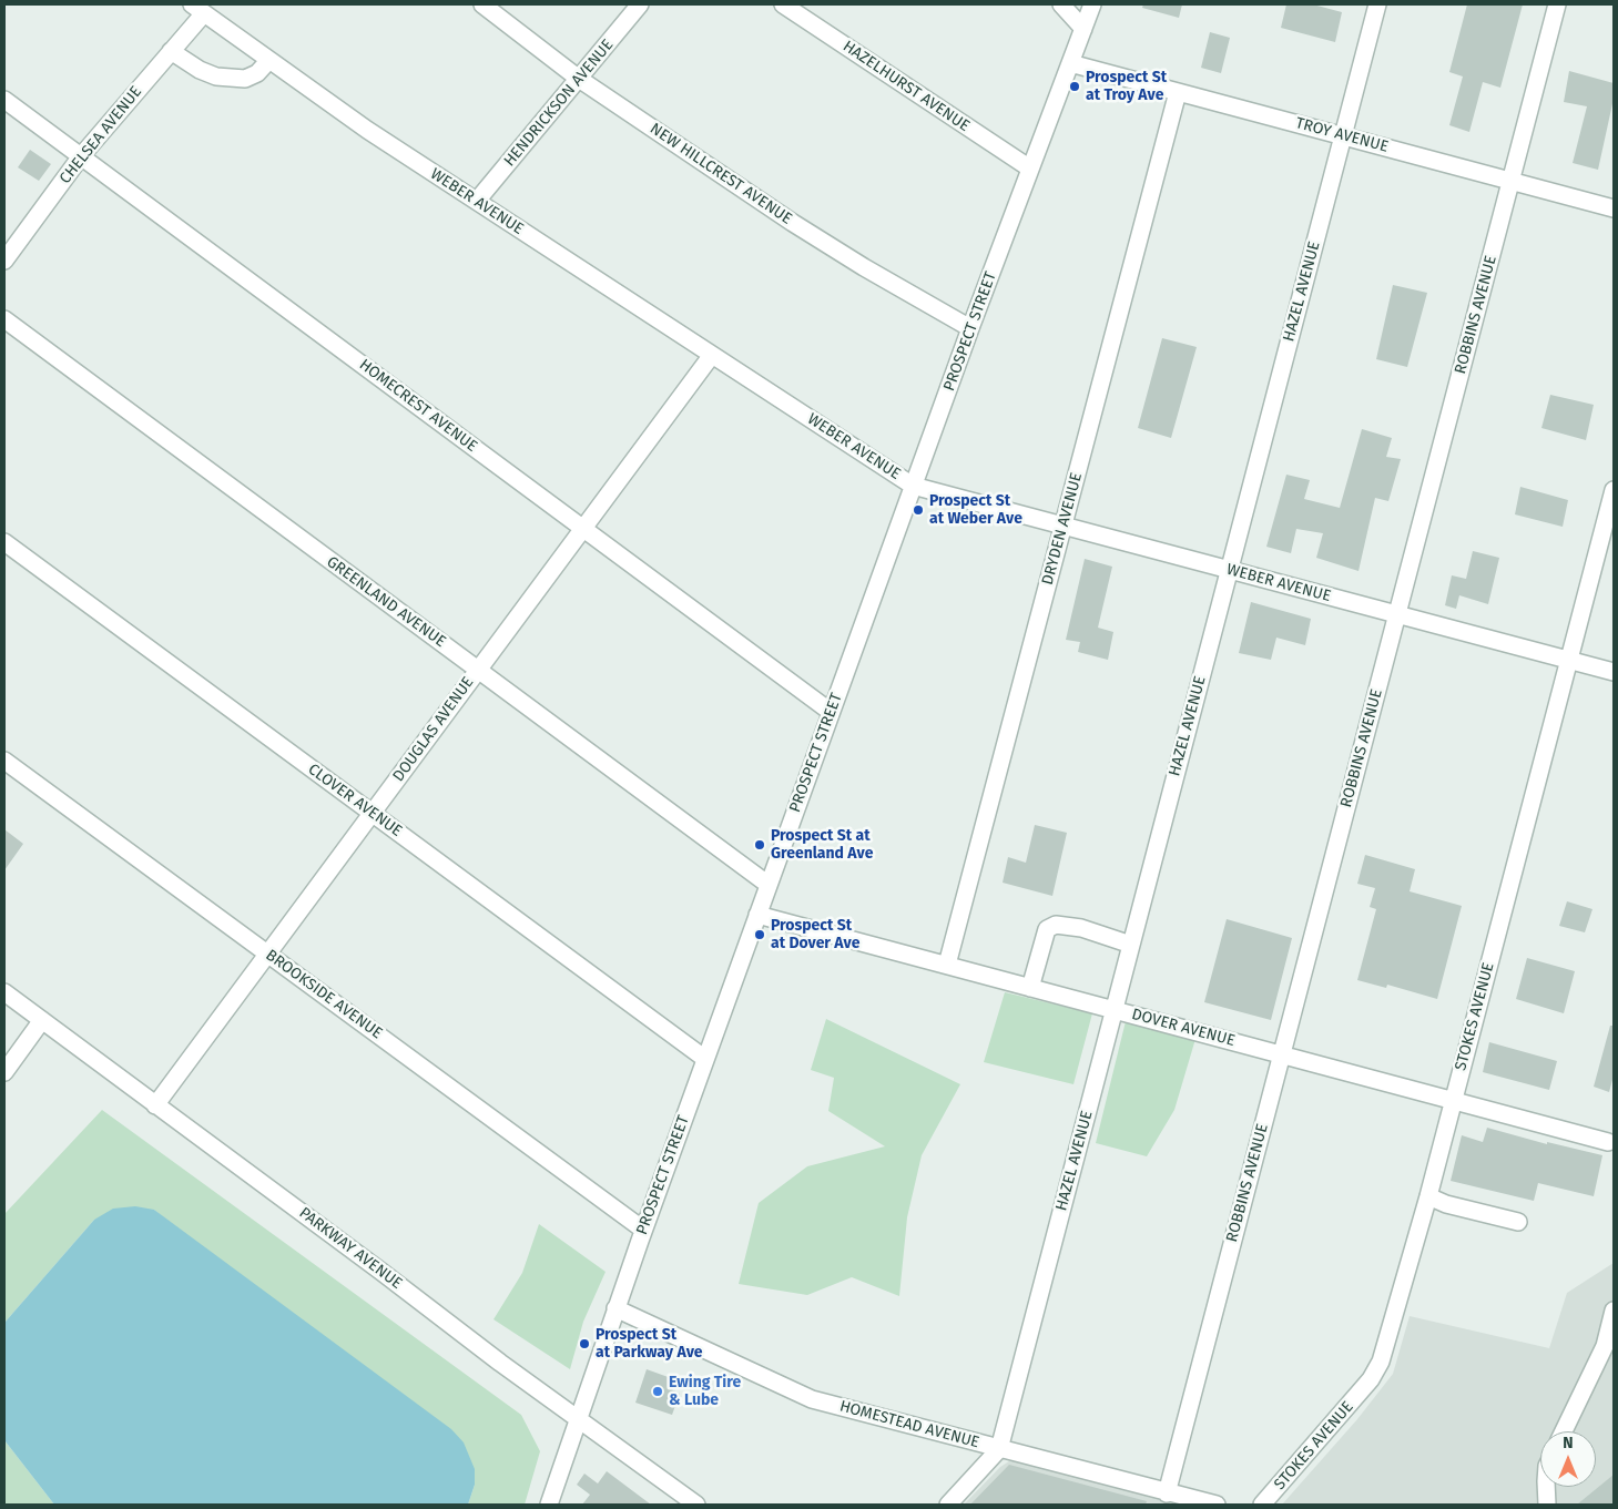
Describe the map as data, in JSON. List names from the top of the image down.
{
  "streets": {
    "street": [
      "HAZELHURST AVENUE",
      "HENDRICKSON AVENUE",
      "CHELSEA AVENUE",
      "TROY AVENUE",
      "NEW HILLCREST AVENUE",
      "WEBER AVENUE",
      "HAZEL AVENUE",
      "ROBBINS AVENUE",
      "PROSPECT STREET",
      "HOMECREST AVENUE",
      "DRYDEN AVENUE",
      "GREENLAND AVENUE",
      "DOUGLAS AVENUE",
      "CLOVER AVENUE",
      "BROOKSIDE AVENUE",
      "STOKES AVENUE",
      "DOVER AVENUE",
      "PARKWAY AVENUE",
      "HOMESTEAD AVENUE"
    ]
  },
  "crossings": [
    ["HAZELHURST AVENUE", "PROSPECT STREET"],
    ["HENDRICKSON AVENUE", "NEW HILLCREST AVENUE"],
    ["HENDRICKSON AVENUE", "WEBER AVENUE"],
    ["CHELSEA AVENUE", "WEBER AVENUE"],
    ["CHELSEA AVENUE", "HOMECREST AVENUE"],
    ["TROY AVENUE", "HAZEL AVENUE"],
    ["TROY AVENUE", "ROBBINS AVENUE"],
    ["TROY AVENUE", "PROSPECT STREET"],
    ["TROY AVENUE", "DRYDEN AVENUE"],
    ["NEW HILLCREST AVENUE", "PROSPECT STREET"],
    ["WEBER AVENUE", "HAZEL AVENUE"],
    ["WEBER AVENUE", "ROBBINS AVENUE"],
    ["WEBER AVENUE", "PROSPECT STREET"],
    ["WEBER AVENUE", "DRYDEN AVENUE"],
    ["WEBER AVENUE", "DOUGLAS AVENUE"],
    ["WEBER AVENUE", "STOKES AVENUE"],
    ["HAZEL AVENUE", "DOVER AVENUE"],
    ["HAZEL AVENUE", "HOMESTEAD AVENUE"],
    ["ROBBINS AVENUE", "DOVER AVENUE"],
    ["ROBBINS AVENUE", "HOMESTEAD AVENUE"],
    ["PROSPECT STREET", "HOMECREST AVENUE"],
    ["PROSPECT STREET", "GREENLAND AVENUE"],
    ["PROSPECT STREET", "CLOVER AVENUE"],
    ["PROSPECT STREET", "BROOKSIDE AVENUE"],
    ["PROSPECT STREET", "DOVER AVENUE"],
    ["PROSPECT STREET", "PARKWAY AVENUE"],
    ["PROSPECT STREET", "HOMESTEAD AVENUE"],
    ["HOMECREST AVENUE", "DOUGLAS AVENUE"],
    ["DRYDEN AVENUE", "DOVER AVENUE"],
    ["GREENLAND AVENUE", "DOUGLAS AVENUE"],
    ["DOUGLAS AVENUE", "CLOVER AVENUE"],
    ["DOUGLAS AVENUE", "BROOKSIDE AVENUE"],
    ["DOUGLAS AVENUE", "PARKWAY AVENUE"],
    ["STOKES AVENUE", "DOVER AVENUE"]
  ],
  "places": [
    "Prospect St at Troy Ave",
    "Prospect St at Weber Ave",
    "Prospect St at Greenland Ave",
    "Prospect St at Dover Ave",
    "Prospect St at Parkway Ave",
    "Ewing Tire & Lube"
  ],
  "north": "top"
}
